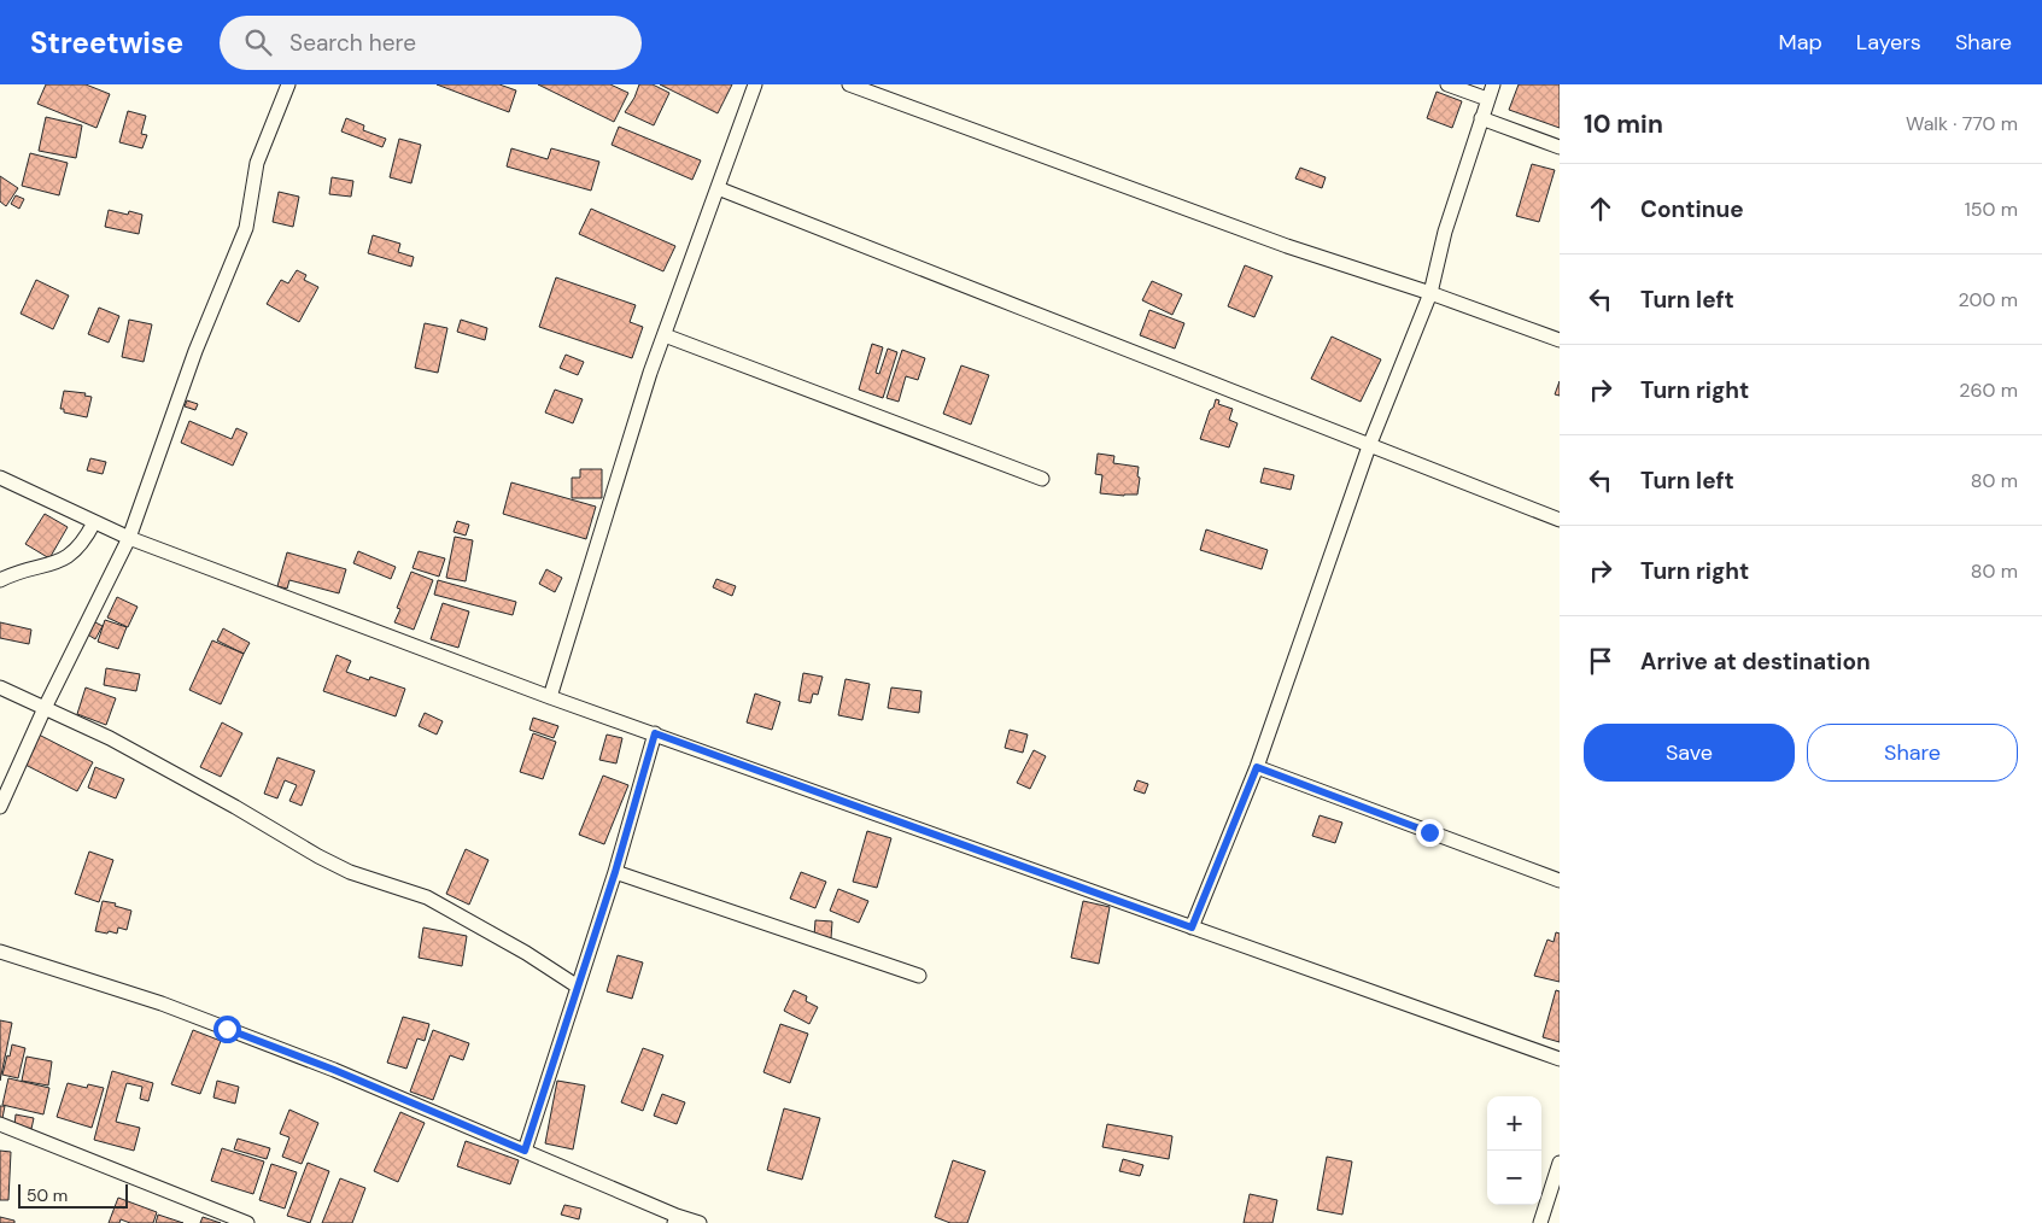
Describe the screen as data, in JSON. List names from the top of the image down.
{
  "scale_bar": "50 m",
  "page": {
    "header": "Streetwise",
    "search": "Search here",
    "nav": ["Map", "Layers", "Share"],
    "heading": ["10 min", "Walk · 770 m"],
    "list": [
      ["Continue", "150 m"],
      ["Turn left", "200 m"],
      ["Turn right", "260 m"],
      ["Turn left", "80 m"],
      ["Turn right", "80 m"],
      "Arrive at destination"
    ],
    "buttons": ["Save", "Share"],
    "map_buttons": ["+", "−"],
    "scale": "50 m"
  }
}
